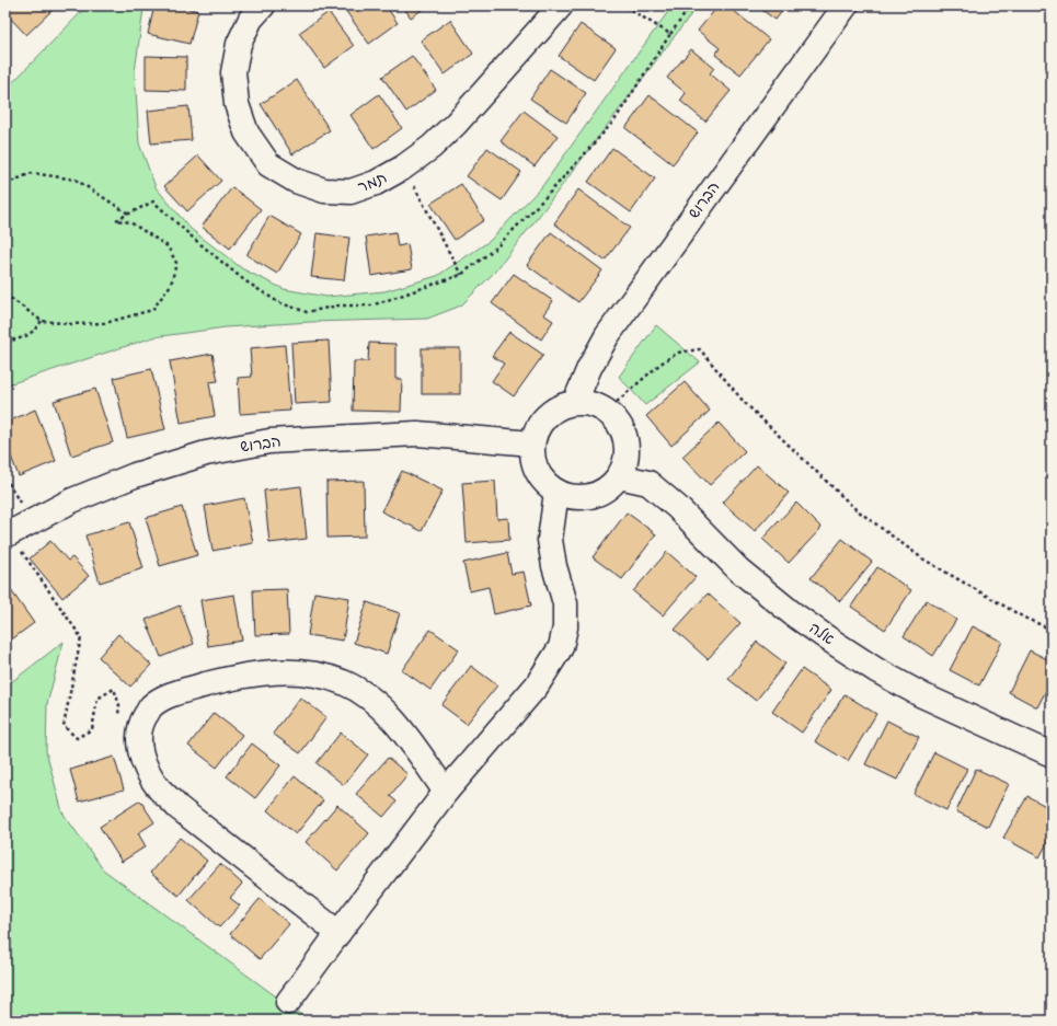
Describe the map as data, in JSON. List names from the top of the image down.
{
  "streets": {
    "street": ["תמר", "הברוש", "אלה"]
  },
  "crossings": [
    ["הברוש", "אלה"]
  ]
}
